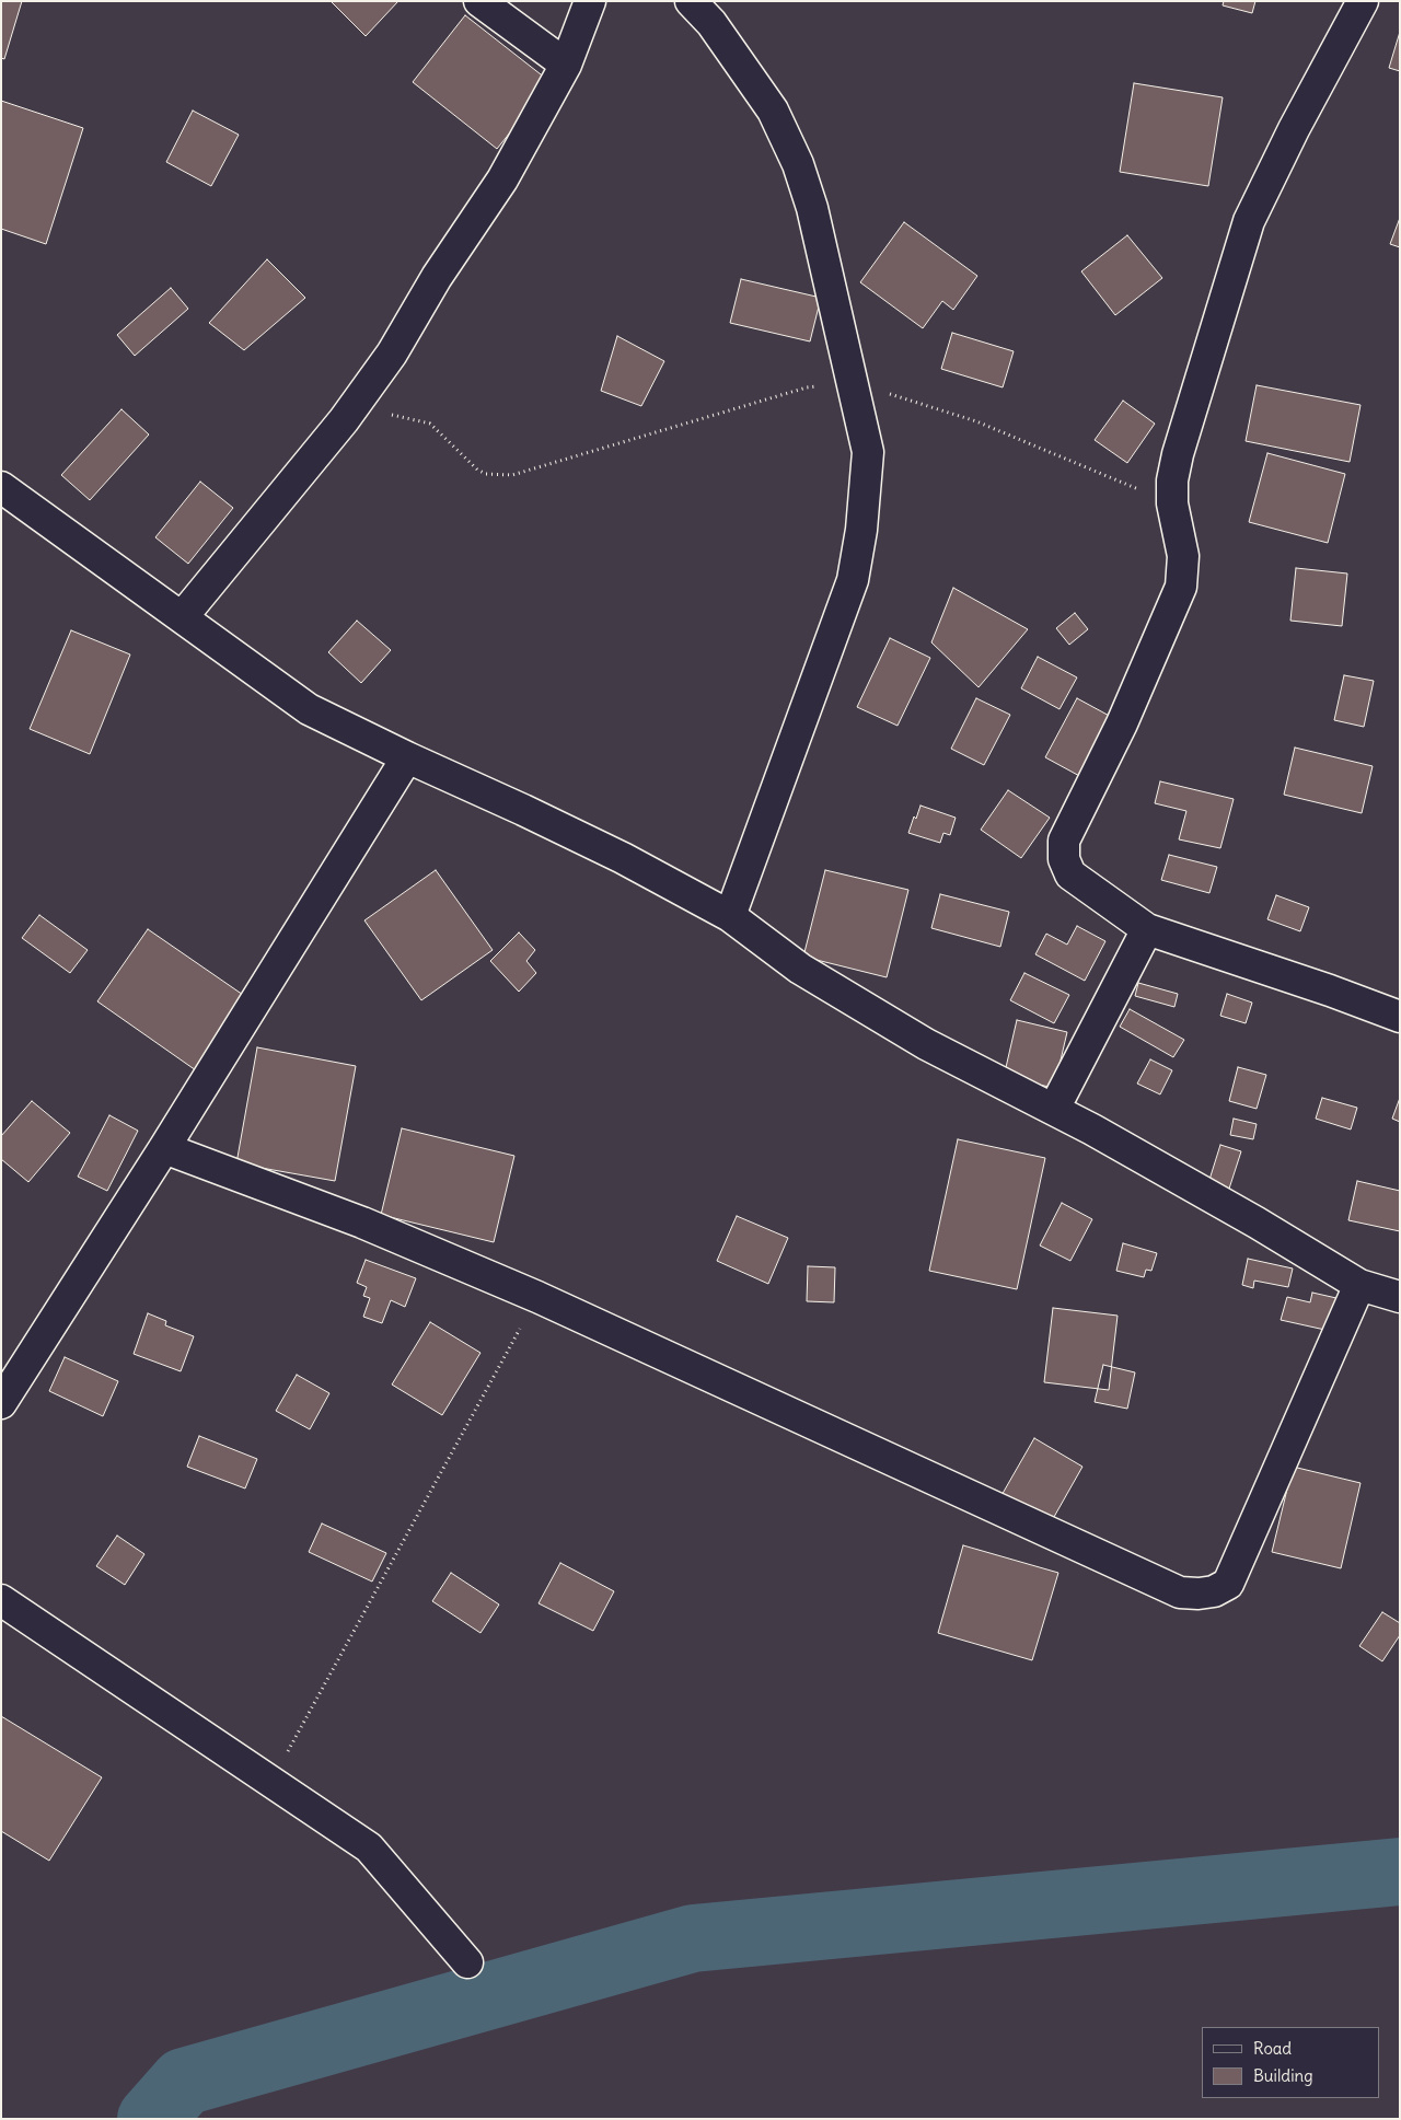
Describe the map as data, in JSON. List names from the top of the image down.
{
  "legend": ["Road", "Building"]
}
